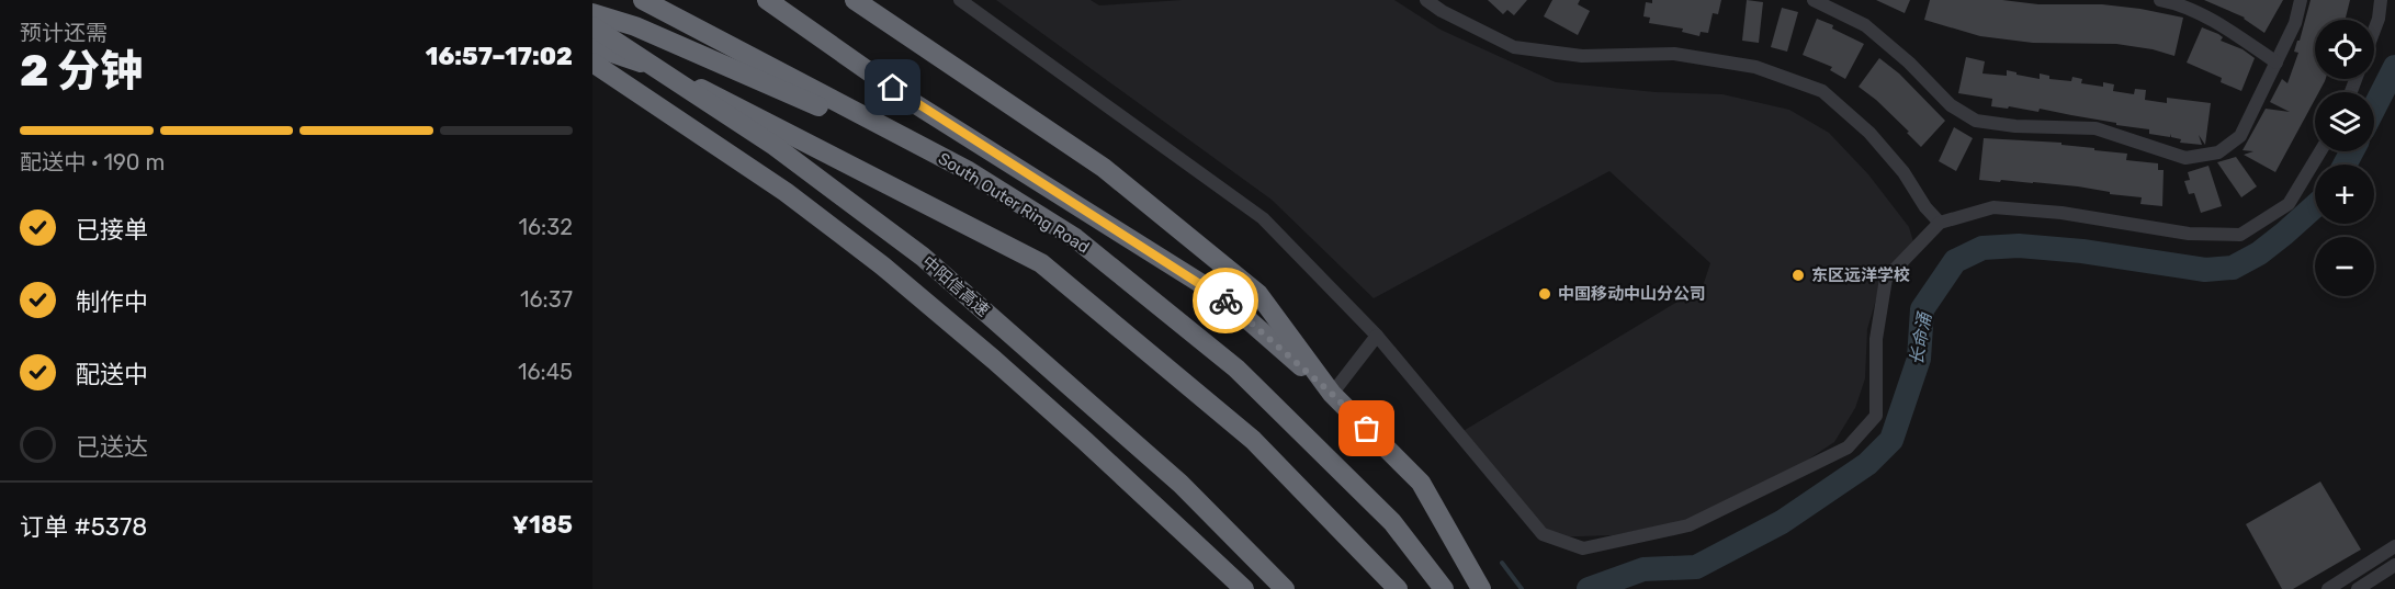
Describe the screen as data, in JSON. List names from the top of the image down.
{
  "streets": {
    "highway": ["South Outer Ring Road", "中阳信高速"]
  },
  "water": ["长命涌"],
  "places": ["东区远洋学校", "中国移动中山分公司"],
  "page": {
    "heading": ["2 分钟", "预计还需", "16:57–17:02"],
    "panel": ["订单 #5378", "¥185"],
    "map_buttons": ["+", "−"],
    "bar": "配送中 · 190 m",
    "list": [
      ["已接单", "16:32"],
      ["制作中", "16:37"],
      ["配送中", "16:45"],
      "已送达"
    ]
  }
}
